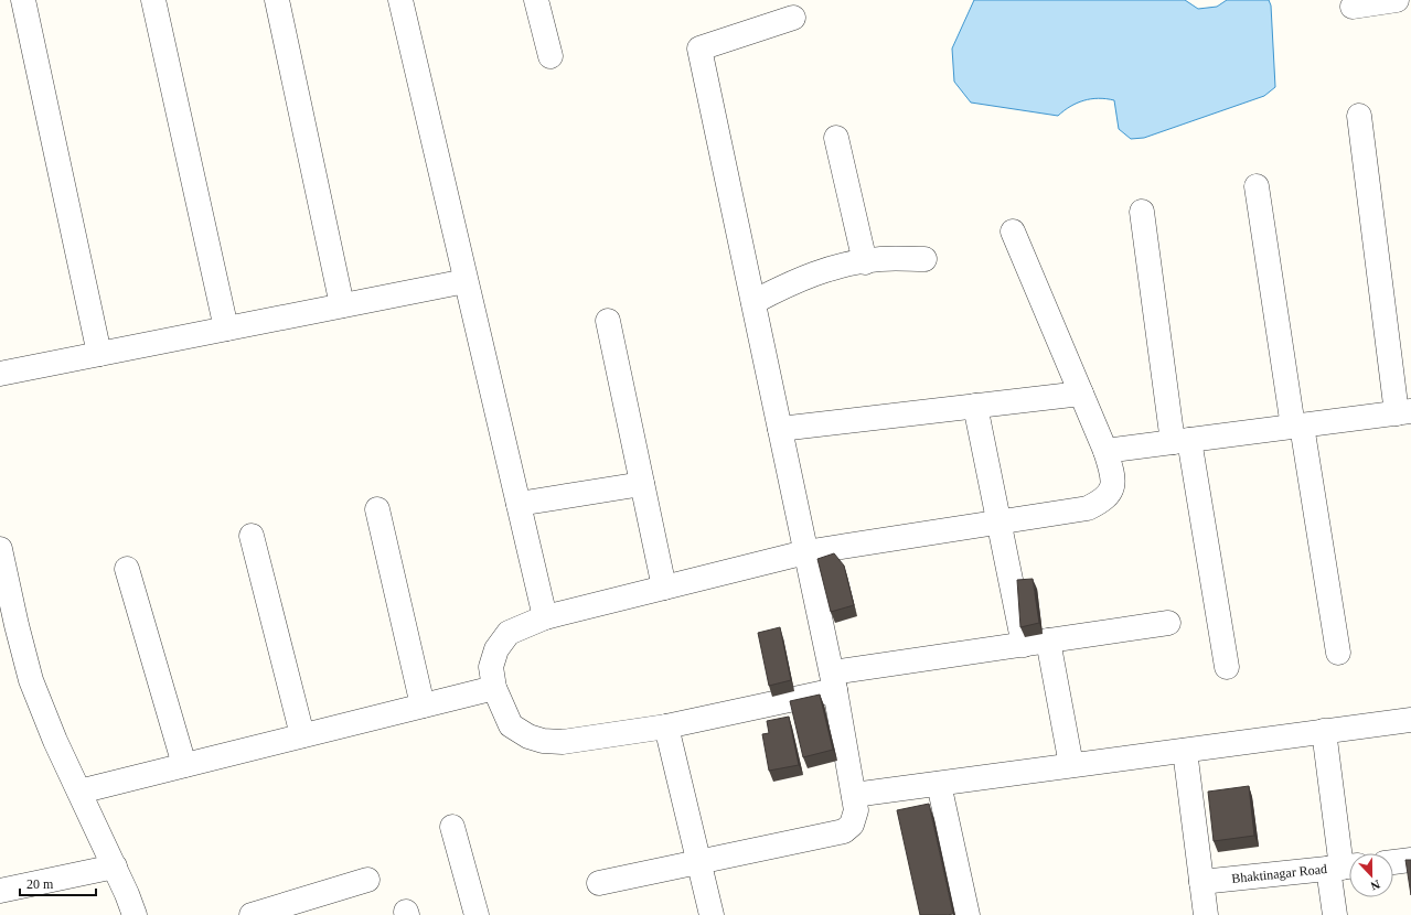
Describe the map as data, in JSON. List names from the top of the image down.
{
  "streets": {
    "street": ["Bhaktinagar Road"]
  },
  "scale_bar": "20 m",
  "north": "bottom"
}
